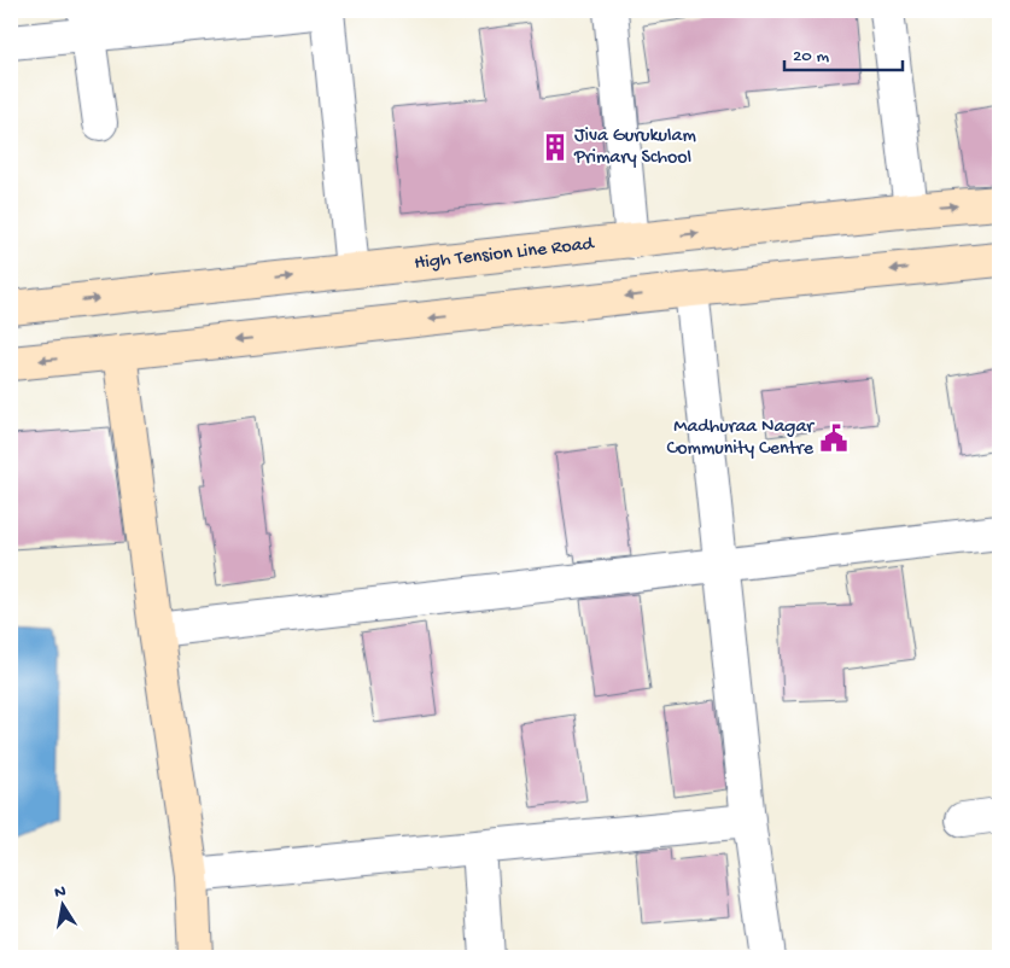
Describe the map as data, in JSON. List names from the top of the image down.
{
  "streets": {
    "main road": ["High Tension Line Road"]
  },
  "places": {
    "building": ["Jiva Gurukulam Primary School"],
    "public building": ["Madhuraa Nagar Community Centre"]
  },
  "scale_bar": "20 m",
  "north": "top"
}
